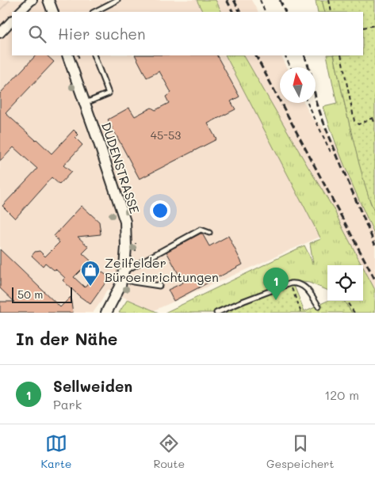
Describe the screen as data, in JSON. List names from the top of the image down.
{
  "streets": {
    "street": ["DUDENSTRASSE"]
  },
  "places": {
    "shop": ["Zeilfelder Büroeinrichtungen"]
  },
  "house_numbers": ["45-53"],
  "scale_bar": "50 m",
  "north": "top",
  "page": {
    "search": "Hier suchen",
    "pins": "1",
    "scale": "50 m",
    "heading": "In der Nähe",
    "list": [
      {
        "mark": "1",
        "name": "Sellweiden",
        "note": "Park",
        "value": "120 m"
      }
    ],
    "nav": ["Karte", "Route", "Gespeichert"]
  }
}
